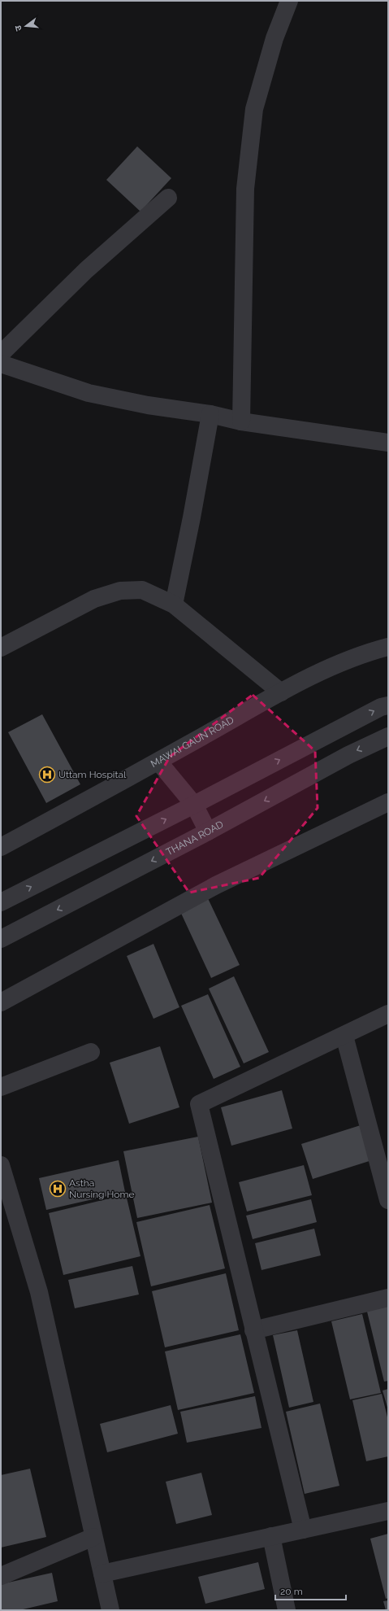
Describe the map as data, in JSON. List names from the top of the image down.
{
  "streets": {
    "street": ["MAWAI GAUN ROAD", "THANA ROAD"]
  },
  "places": {
    "hospital": ["Uttam Hospital", "Astha Nursing Home"]
  },
  "scale_bar": "20 m",
  "north": "left"
}
